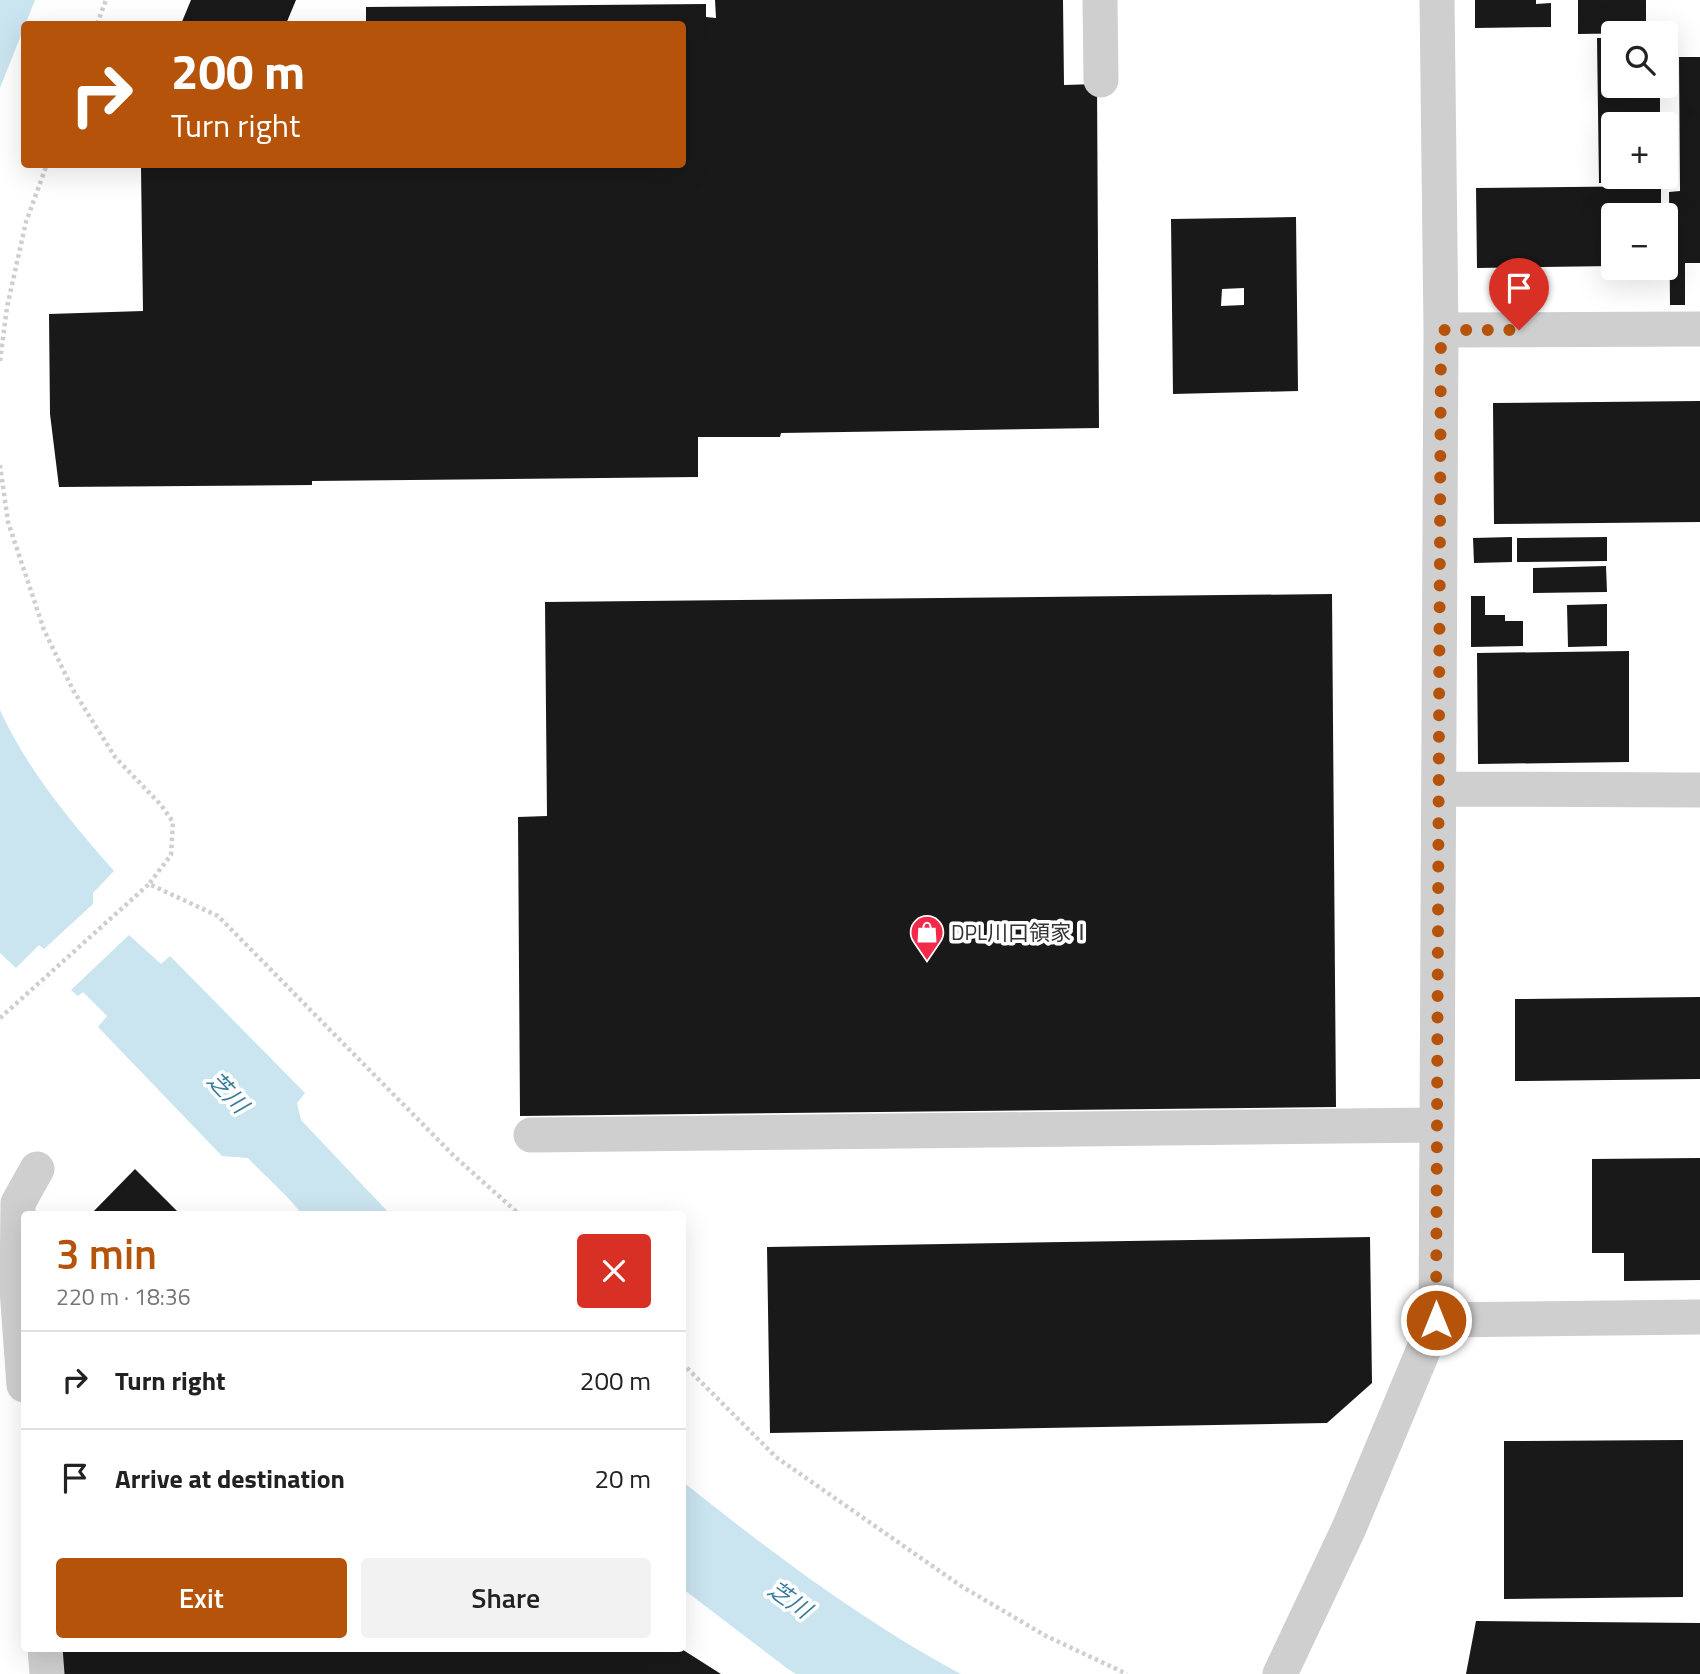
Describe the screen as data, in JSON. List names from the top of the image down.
{
  "water": ["芝川"],
  "places": {
    "shop": ["DPL川口領家Ⅰ"]
  },
  "page": {
    "map_buttons": ["+", "−"],
    "turn": ["200 m", "Turn right"],
    "heading": ["3 min", "220 m · 18:36"],
    "list": [
      {
        "name": "Turn right",
        "value": "200 m"
      },
      {
        "name": "Arrive at destination",
        "value": "20 m"
      }
    ],
    "buttons": ["Exit", "Share"]
  }
}
